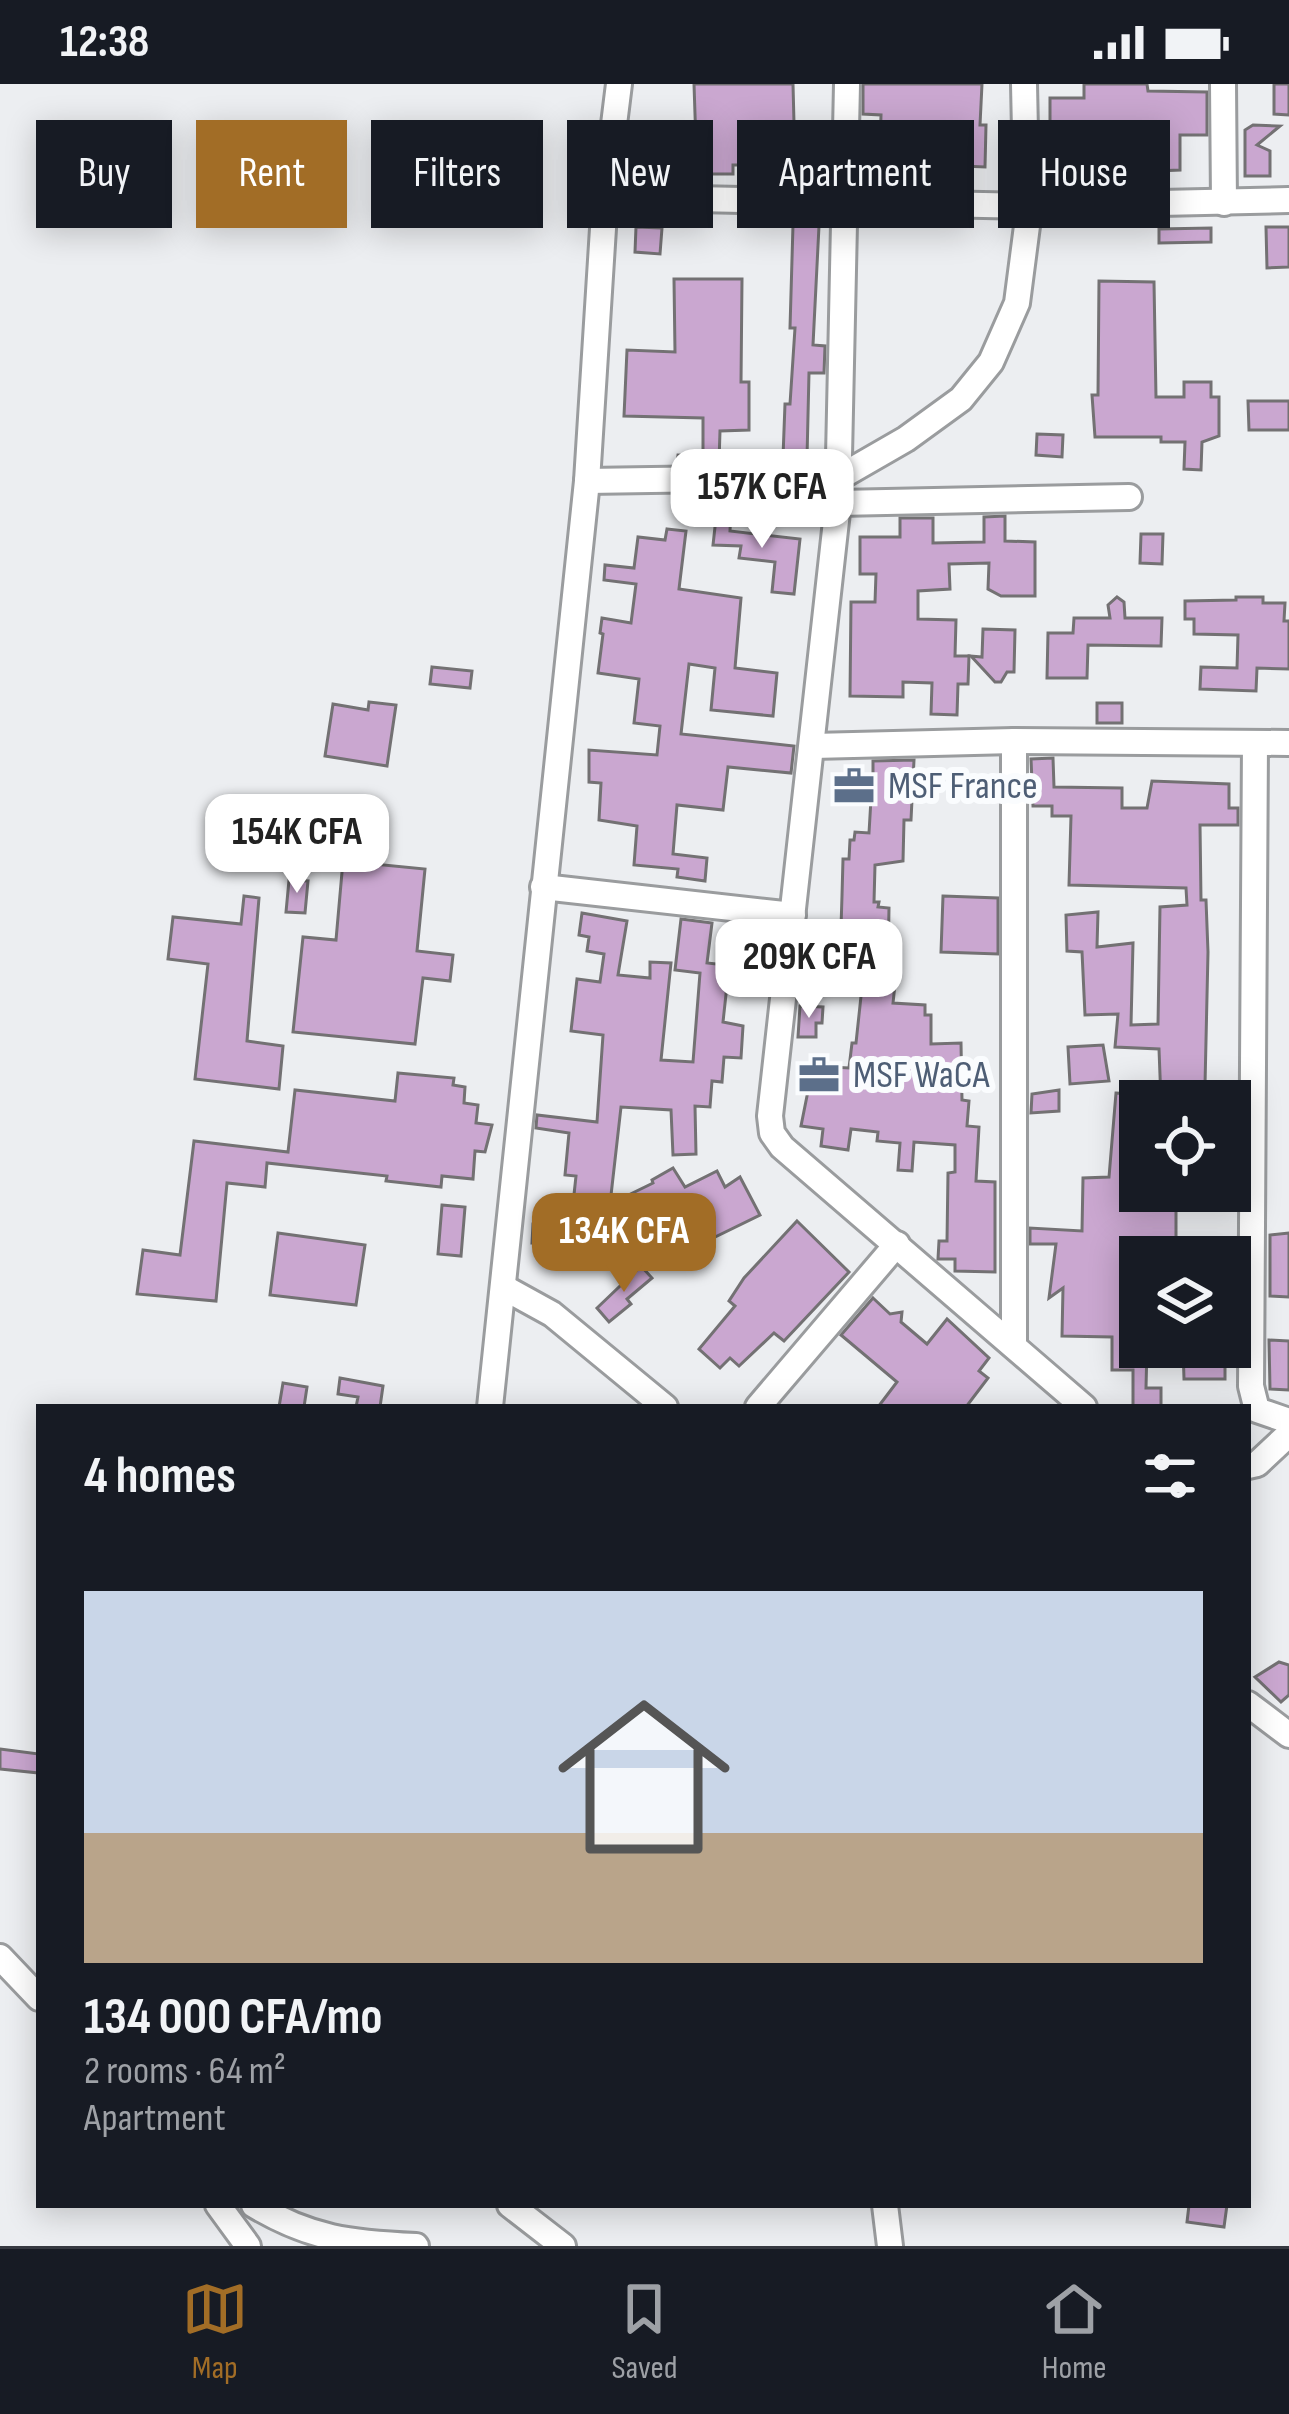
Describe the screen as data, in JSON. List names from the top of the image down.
{
  "places": {
    "office": ["MSF France", "MSF WaCA"]
  },
  "page": {
    "status": "12:38",
    "chip": [
      "Buy",
      "Rent",
      "Filters",
      "New",
      "Apartment",
      "House"
    ],
    "price": [
      "157K CFA",
      "154K CFA",
      "209K CFA",
      "134K CFA"
    ],
    "heading": "4 homes",
    "list": [
      {
        "name": "134 000 CFA/mo",
        "note": "2 rooms · 64 m² · Apartment"
      }
    ],
    "tabs": ["Map", "Saved", "Home"]
  }
}
